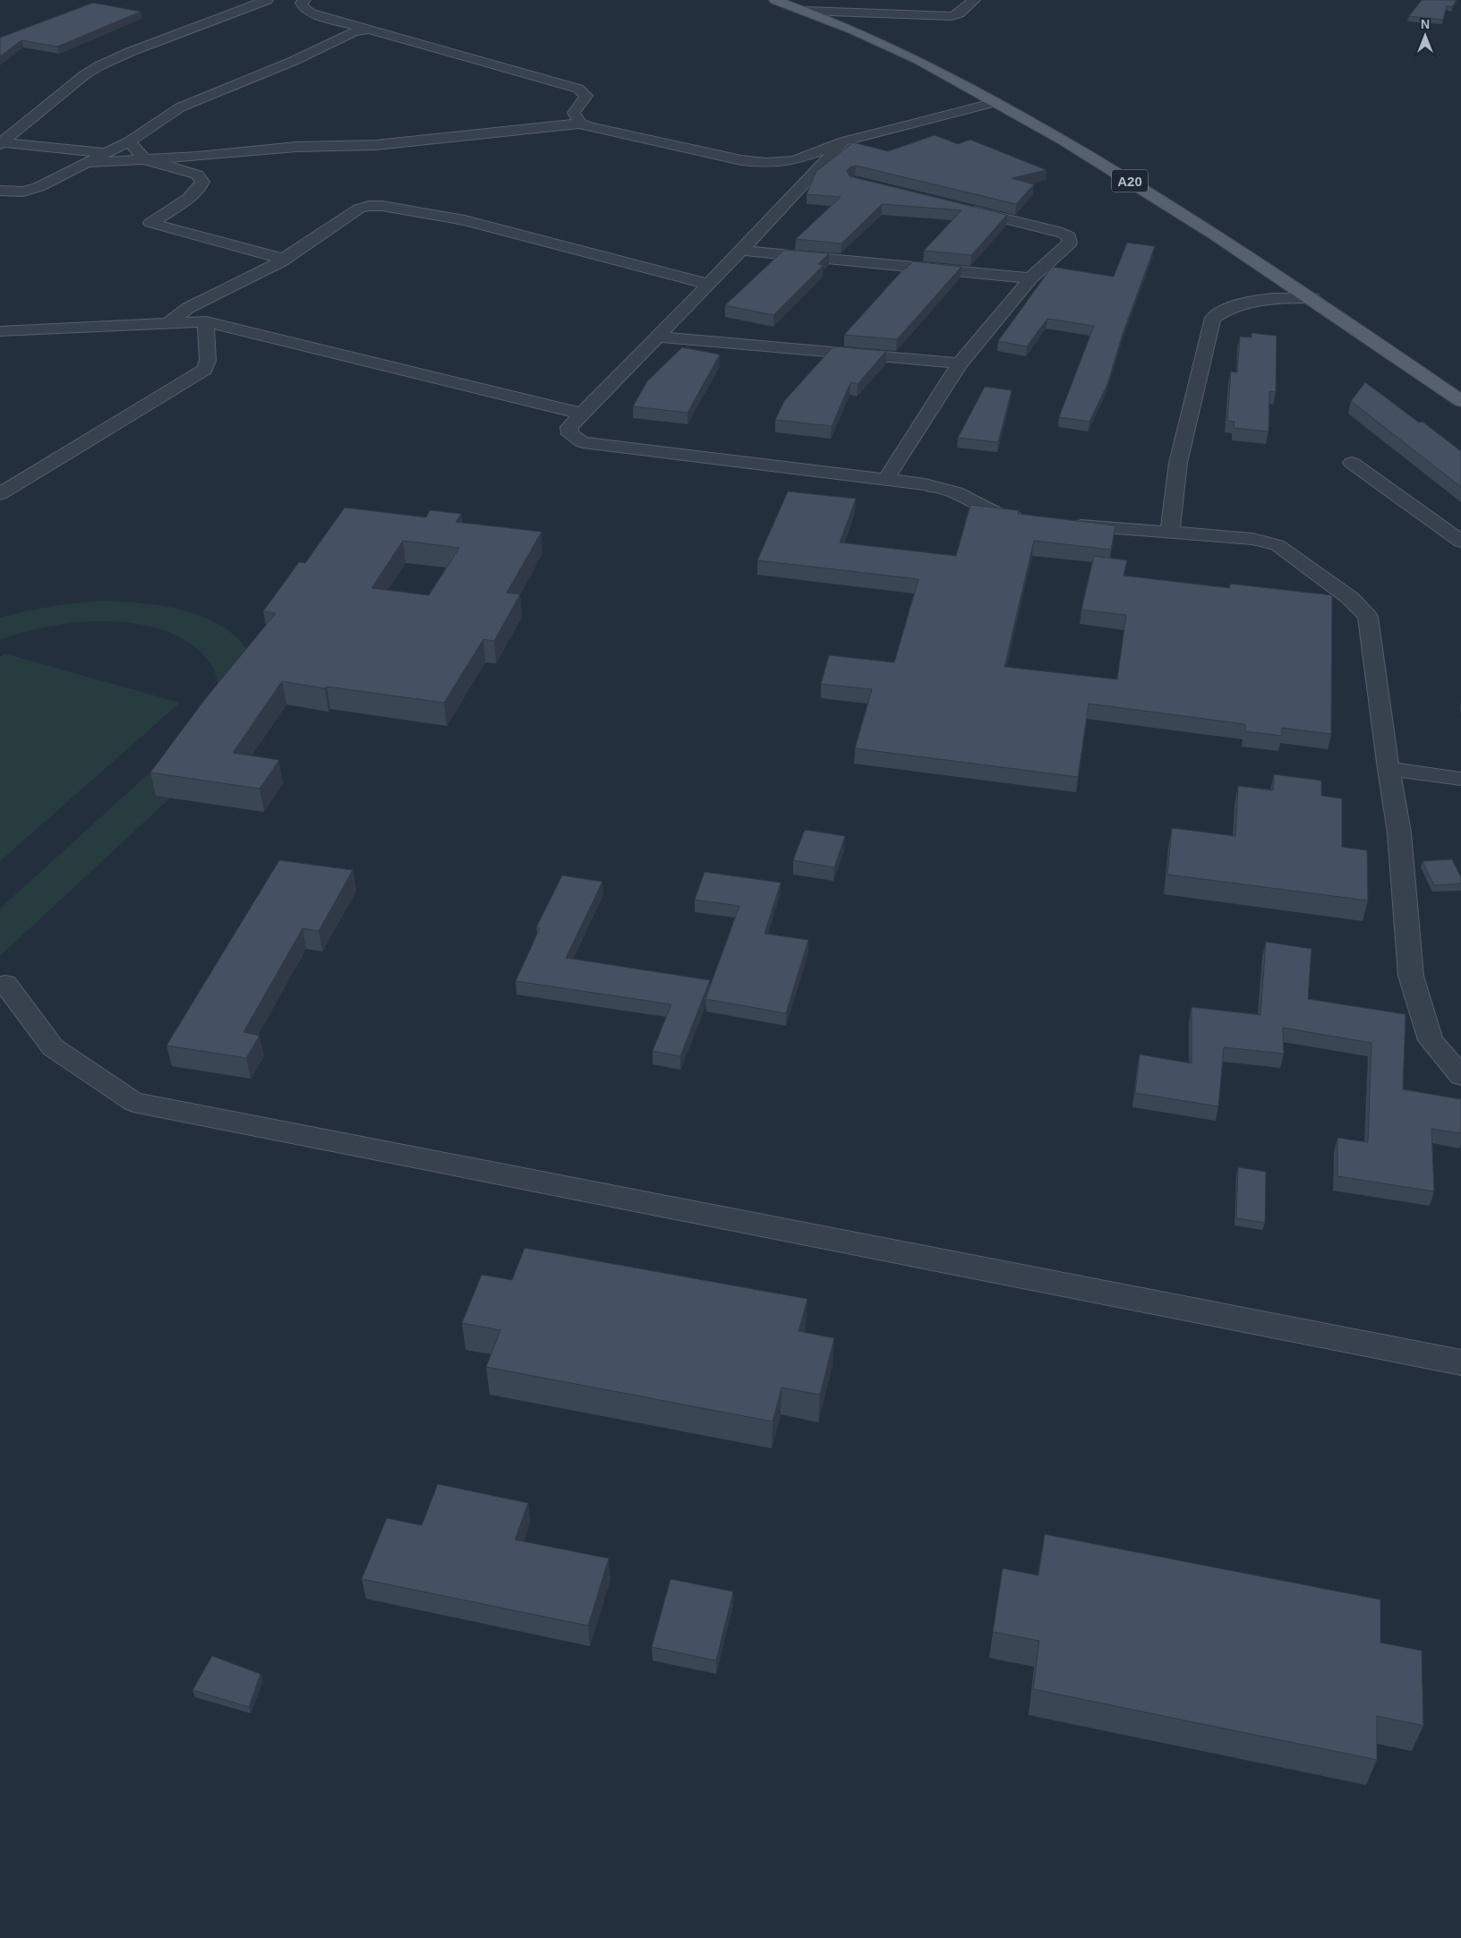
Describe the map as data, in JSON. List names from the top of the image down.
{
  "streets": {
    "main road": ["A20"]
  },
  "north": "top"
}
